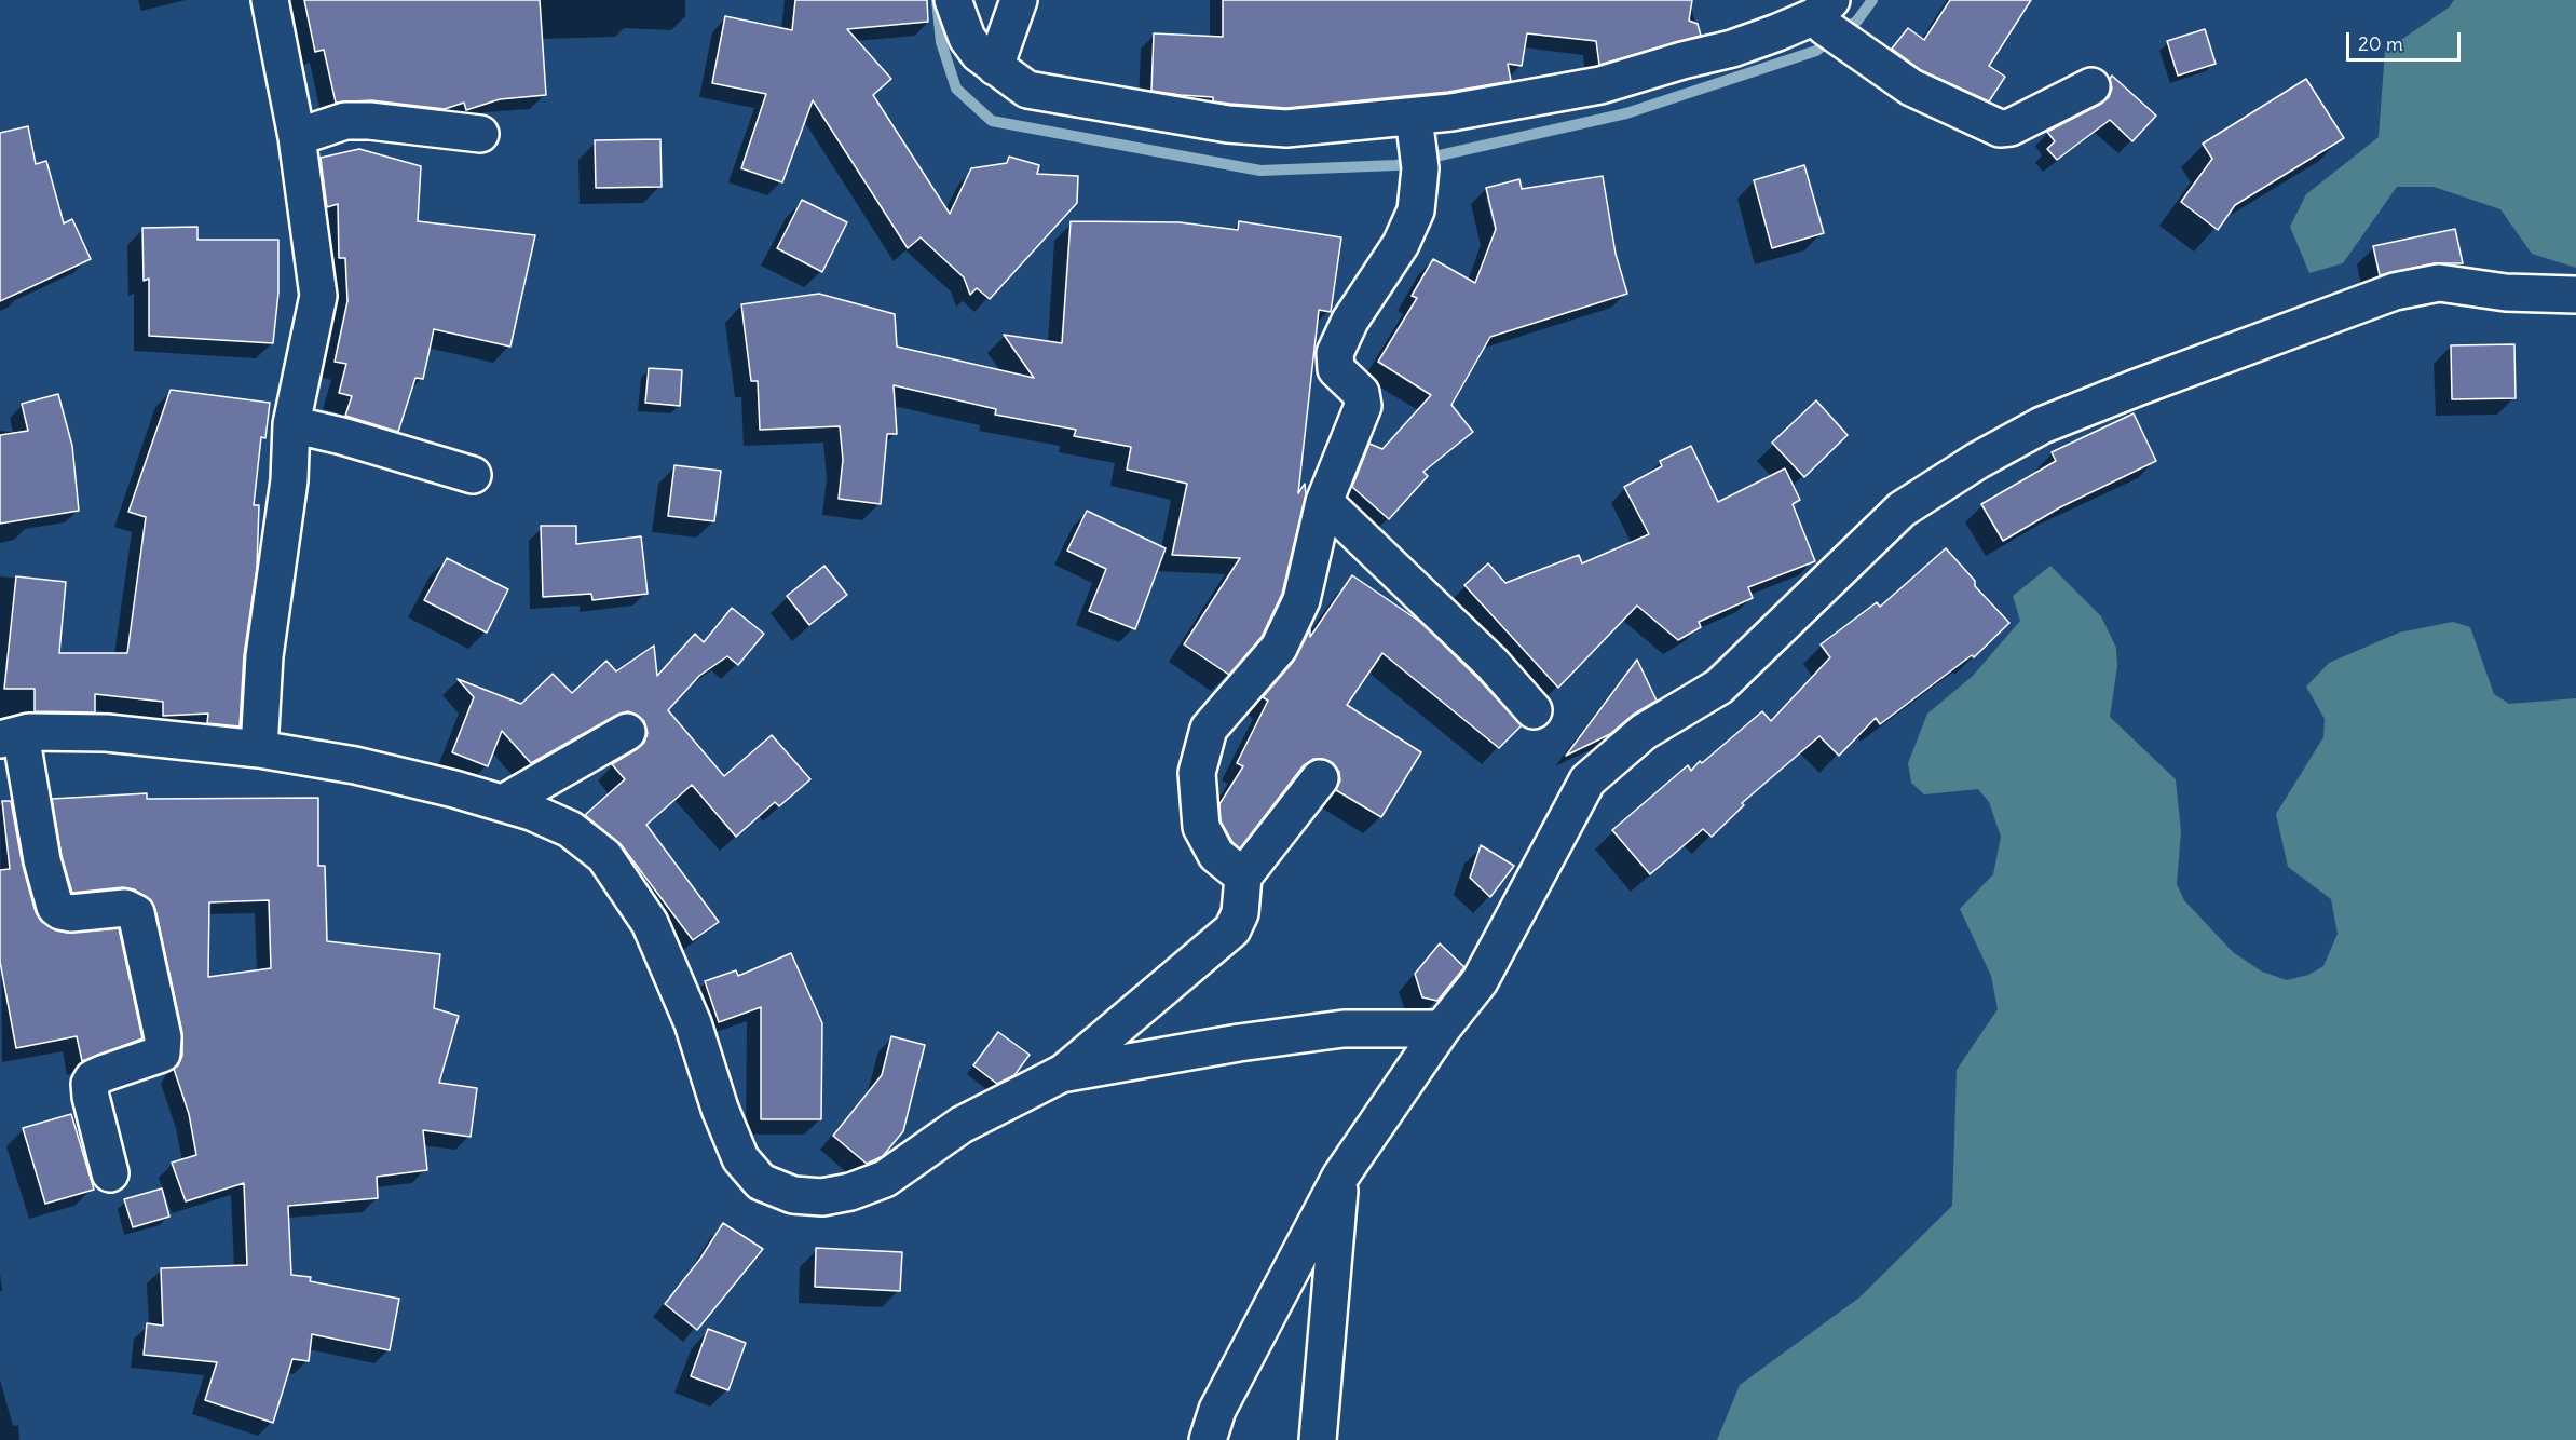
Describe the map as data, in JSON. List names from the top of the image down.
{
  "scale_bar": "20 m"
}
